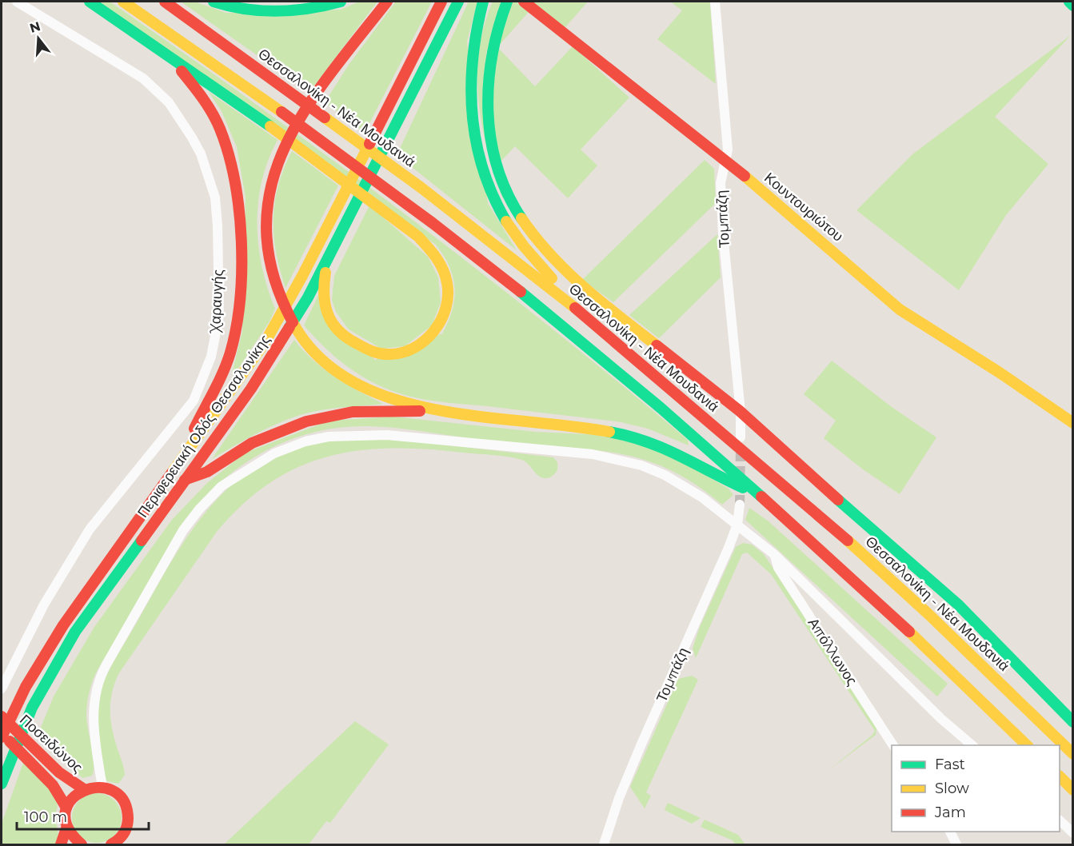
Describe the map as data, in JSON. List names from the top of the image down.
{
  "streets": {
    "main road": [
      "Θεσσαλονίκη - Νέα Μουδανιά",
      "Κουντουριώτου",
      "Περιφερειακή Οδός Θεσσαλονίκης",
      "Ποσειδώνος"
    ],
    "street": ["Τομπάζη", "Χαραυγής", "Απόλλωνος"]
  },
  "crossings": [
    ["Κουντουριώτου", "Τομπάζη"]
  ],
  "legend": ["Fast", "Slow", "Jam"],
  "scale_bar": "100 m",
  "north": "top"
}
